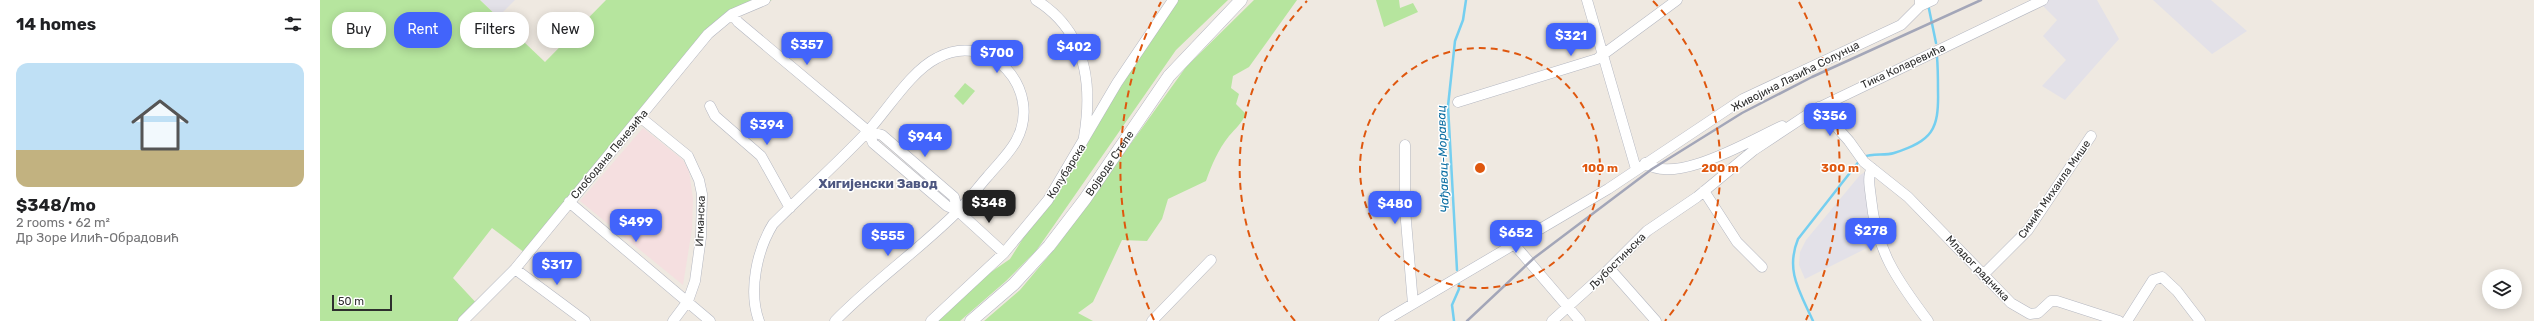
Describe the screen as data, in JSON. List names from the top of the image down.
{
  "streets": {
    "street": [
      "Тика Коларевића",
      "Живојина Лазића Солунца",
      "Слободана Пенезића",
      "Војводе Степе",
      "Колубарска",
      "Симић Михаила Мише",
      "Игманска",
      "Љубостињска",
      "Младог радника"
    ]
  },
  "crossings": [
    ["Тика Коларевића", "Живојина Лазића Солунца"],
    ["Тика Коларевића", "Љубостињска"],
    ["Тика Коларевића", "Младог радника"],
    ["Слободана Пенезића", "Игманска"],
    ["Симић Михаила Мише", "Младог радника"],
    ["Љубостињска", "Младог радника"]
  ],
  "districts": ["Хигијенски Завод"],
  "water": ["Чађавац-Моравац"],
  "scale_bar": "50 m",
  "page": {
    "heading": "14 homes",
    "chip": [
      "Buy",
      "Rent",
      "Filters",
      "New"
    ],
    "price": [
      "$321",
      "$357",
      "$402",
      "$700",
      "$356",
      "$394",
      "$944",
      "$348",
      "$480",
      "$499",
      "$278",
      "$652",
      "$555",
      "$317"
    ],
    "list": [
      {
        "name": "$348/mo",
        "note": "2 rooms · 62 m² · Др Зоре Илић-Обрадовић"
      }
    ],
    "scale": "50 m"
  },
  "rings": ["100 m", "200 m", "300 m"]
}
